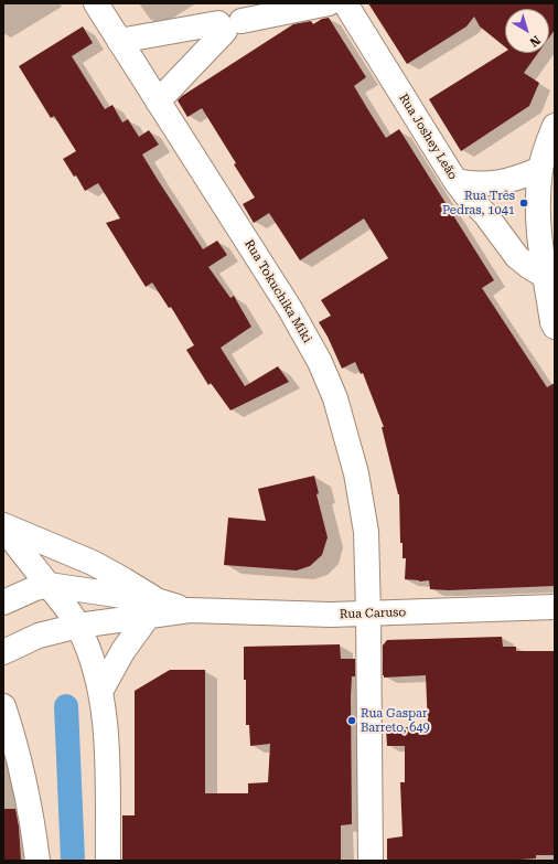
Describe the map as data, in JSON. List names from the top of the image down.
{
  "streets": {
    "street": ["Rua Joshey Leão", "Rua Tokuchika Miki", "Rua Caruso"]
  },
  "crossings": [
    ["Rua Tokuchika Miki", "Rua Caruso"]
  ],
  "places": ["Rua Três Pedras, 1041", "Rua Gaspar Barreto, 649"],
  "north": "bottom right"
}
